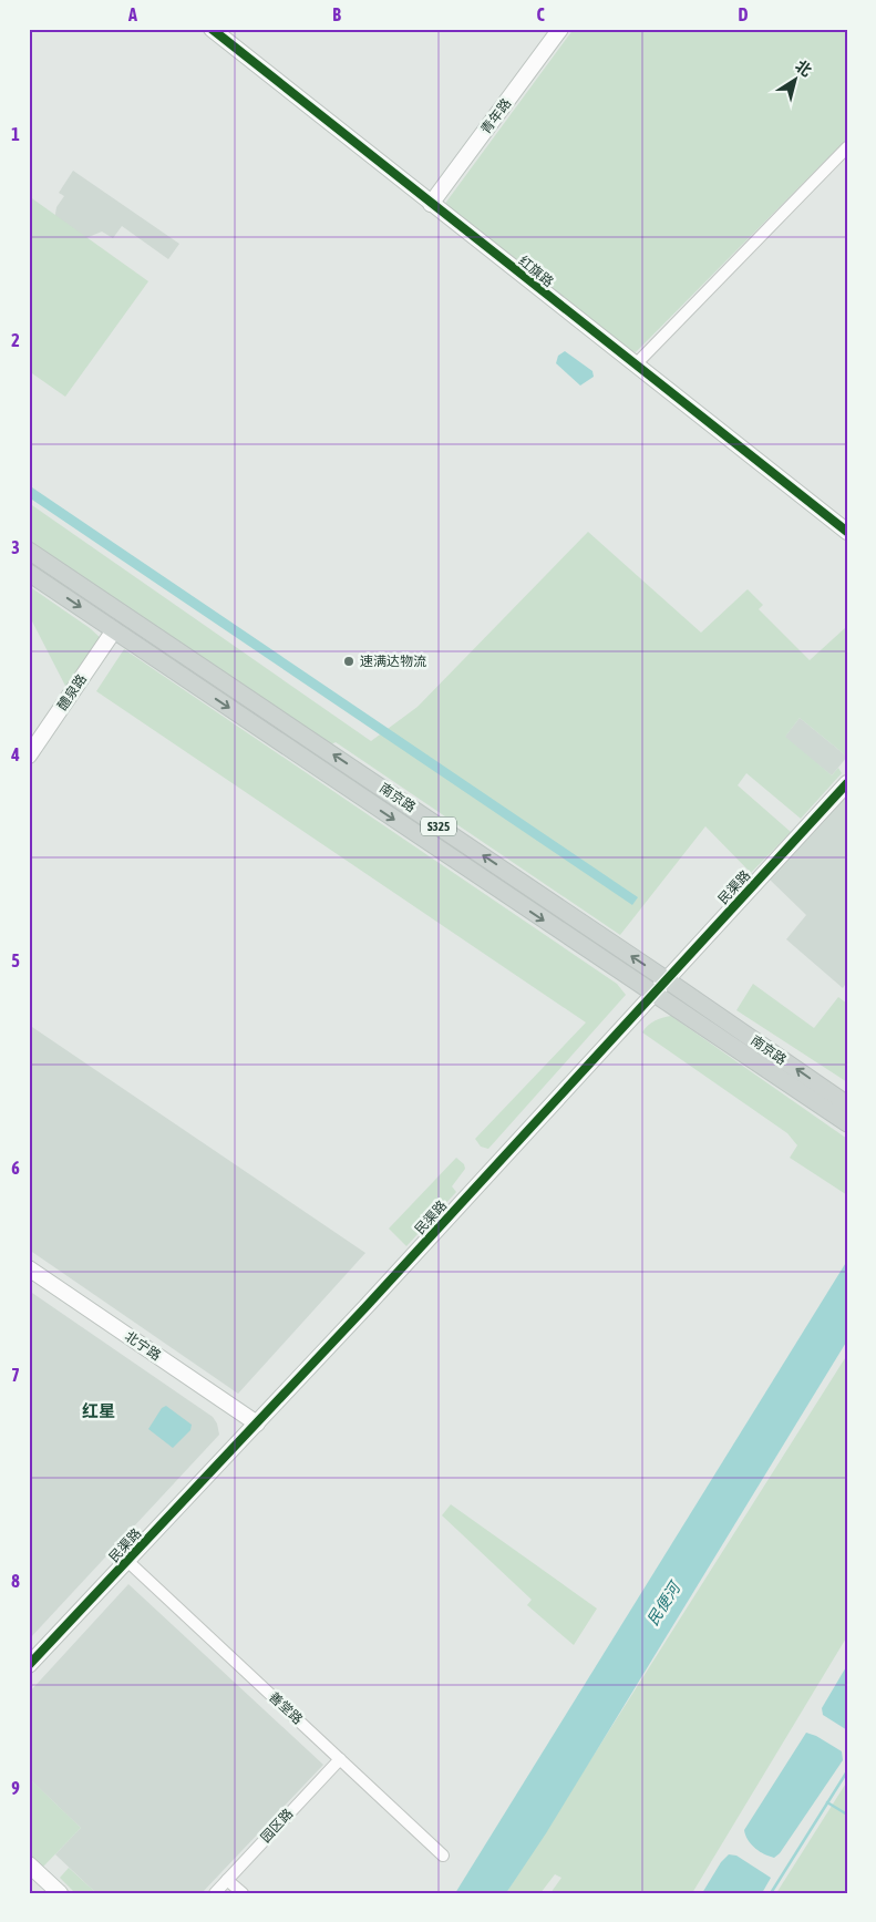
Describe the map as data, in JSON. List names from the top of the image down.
{
  "streets": {
    "main road": ["南京路", "S325"],
    "street": [
      "青年路",
      "红旗路",
      "醴泉路",
      "民渠路",
      "北宁路",
      "善堂路",
      "园区路"
    ]
  },
  "crossings": [
    ["青年路", "红旗路"],
    ["醴泉路", "南京路"],
    ["南京路", "民渠路"],
    ["民渠路", "北宁路"],
    ["民渠路", "善堂路"],
    ["善堂路", "园区路"]
  ],
  "districts": ["红星"],
  "water": ["民便河"],
  "places": ["速满达物流"],
  "north": "top right",
  "grid": {
    "columns": [
      "A",
      "B",
      "C",
      "D"
    ],
    "rows": [
      "1",
      "2",
      "3",
      "4",
      "5",
      "6",
      "7",
      "8",
      "9"
    ]
  }
}
